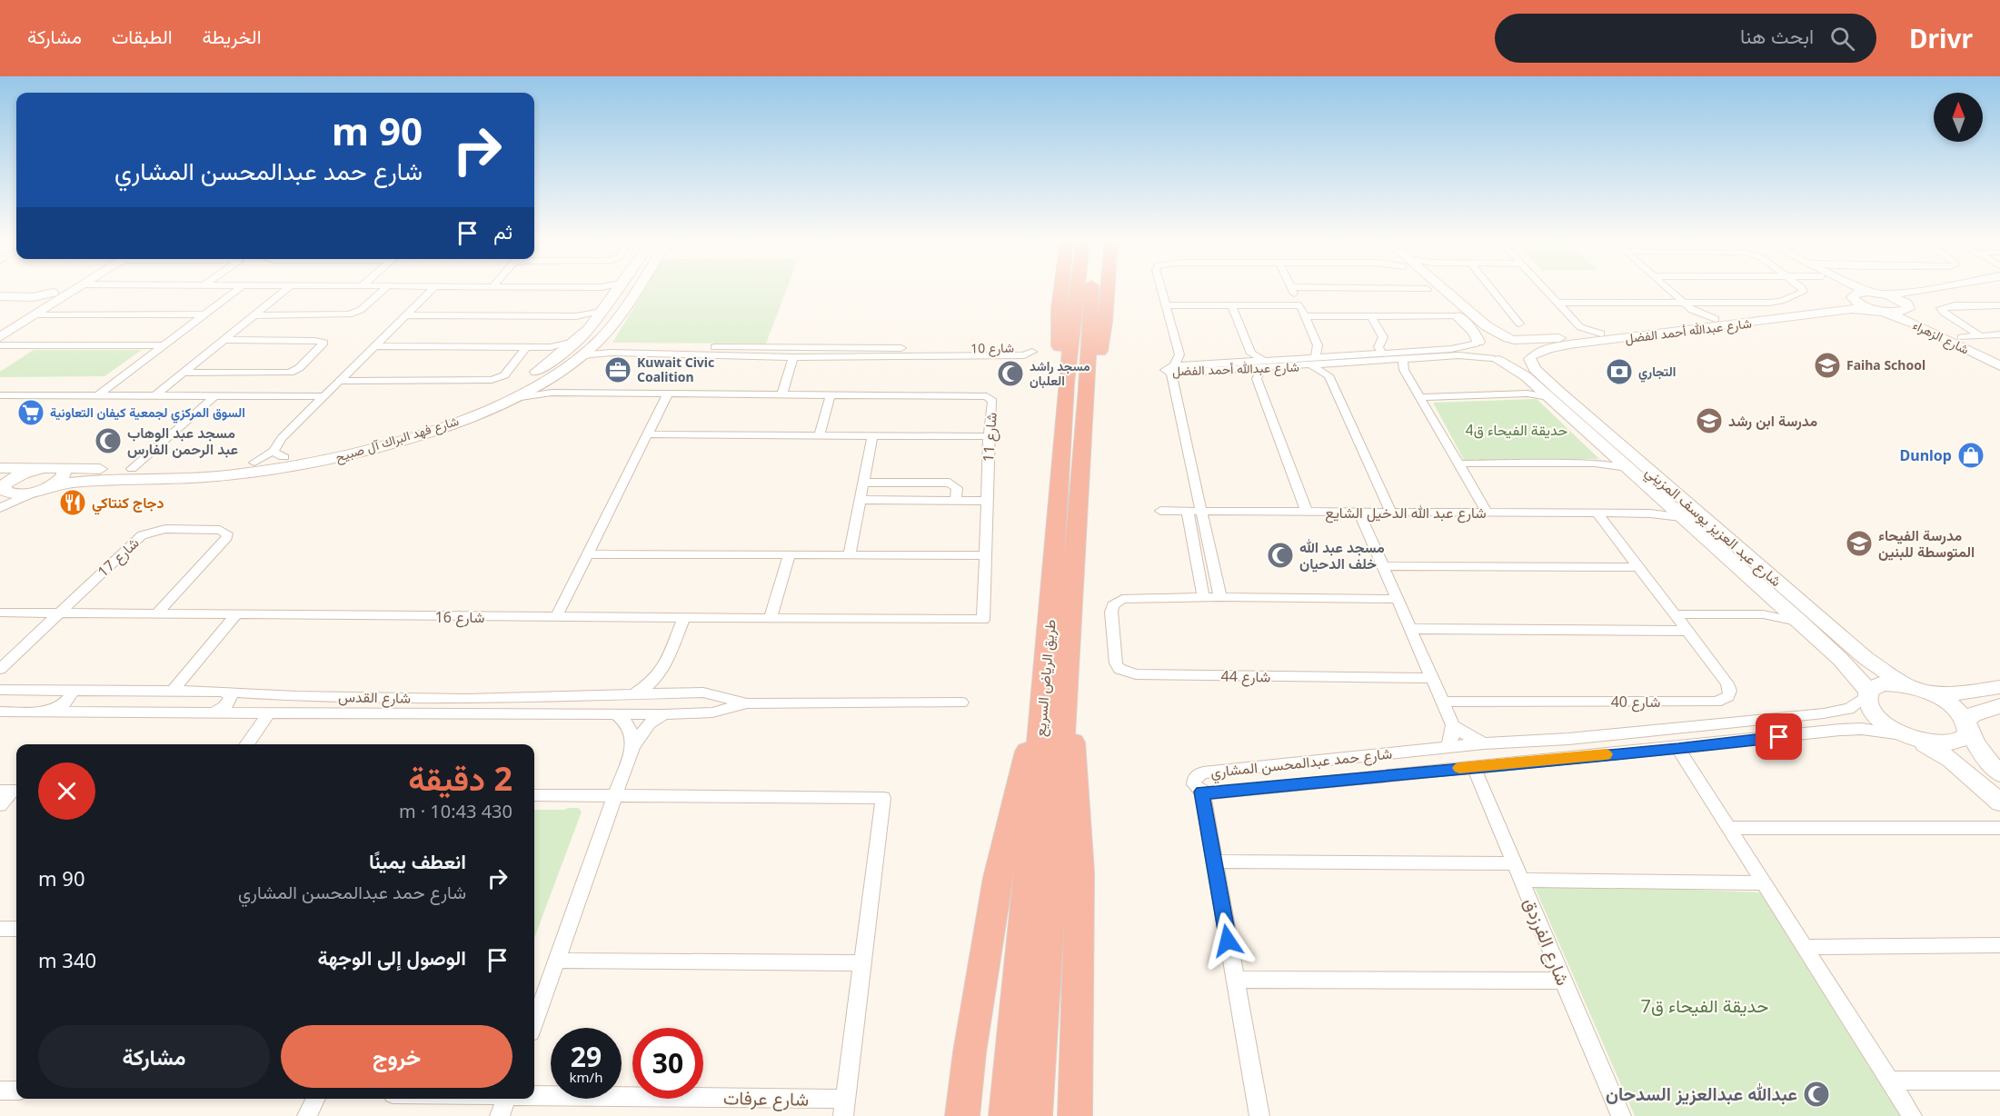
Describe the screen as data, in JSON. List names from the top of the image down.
{
  "streets": {
    "highway": ["طريق الرياض السريع"],
    "street": [
      "شارع عبدالله أحمد الفضل",
      "شارع الزهراء",
      "شارع 10",
      "شارع 11",
      "شارع فهد البراك آل صبيح",
      "شارع عبد الله الدخيل الشايع",
      "شارع عبد العزيز يوسف المزيني",
      "شارع 17",
      "شارع 16",
      "شارع 44",
      "شارع القدس",
      "شارع 40",
      "شارع حمد عبدالمحسن المشاري",
      "شارع الفرزدق",
      "شارع عرفات"
    ]
  },
  "crossings": [
    ["شارع عبدالله أحمد الفضل", "شارع الزهراء"],
    ["شارع عبدالله أحمد الفضل", "شارع عبد العزيز يوسف المزيني"],
    ["شارع 10", "شارع 11"],
    ["شارع 10", "شارع فهد البراك آل صبيح"],
    ["شارع 11", "شارع فهد البراك آل صبيح"],
    ["شارع 11", "شارع 16"],
    ["شارع عبد الله الدخيل الشايع", "شارع عبد العزيز يوسف المزيني"],
    ["شارع عبد الله الدخيل الشايع", "شارع 40"],
    ["شارع عبد العزيز يوسف المزيني", "شارع حمد عبدالمحسن المشاري"],
    ["شارع 17", "شارع 16"],
    ["شارع حمد عبدالمحسن المشاري", "شارع الفرزدق"]
  ],
  "parks": ["حديقة الفيحاء ق4", "حديقة الفيحاء ق7"],
  "places": {
    "school or university": ["Faiha School", "مدرسة ابن رشد", "مدرسة الفيحاء المتوسطة للبنين"],
    "office": ["Kuwait Civic Coalition"],
    "bank": ["التجاري"],
    "mosque": [
      "مسجد راشد العلبان",
      "مسجد عبد الوهاب عبد الرحمن الفارس",
      "مسجد عبد الله خلف الدحيان",
      "عبدالله عبدالعزيز السدحان"
    ],
    "supermarket": ["السوق المركزي لجمعية كيفان التعاونية"],
    "shop": ["Dunlop"],
    "restaurant": ["دجاج كنتاكي"]
  },
  "north": "top",
  "page": {
    "header": "Drivr",
    "search": "ابحث هنا",
    "nav": ["الخريطة", "الطبقات", "مشاركة"],
    "turn": ["90 m", "شارع حمد عبدالمحسن المشاري"],
    "then": "ثم",
    "heading": ["2 دقيقة", "430 m · 10:43"],
    "list": [
      {
        "name": "انعطف يمينًا",
        "note": "شارع حمد عبدالمحسن المشاري",
        "value": "90 m"
      },
      {
        "name": "الوصول إلى الوجهة",
        "value": "340 m"
      }
    ],
    "buttons": ["خروج", "مشاركة"],
    "speed": "29 km/h",
    "limit": "30"
  }
}
